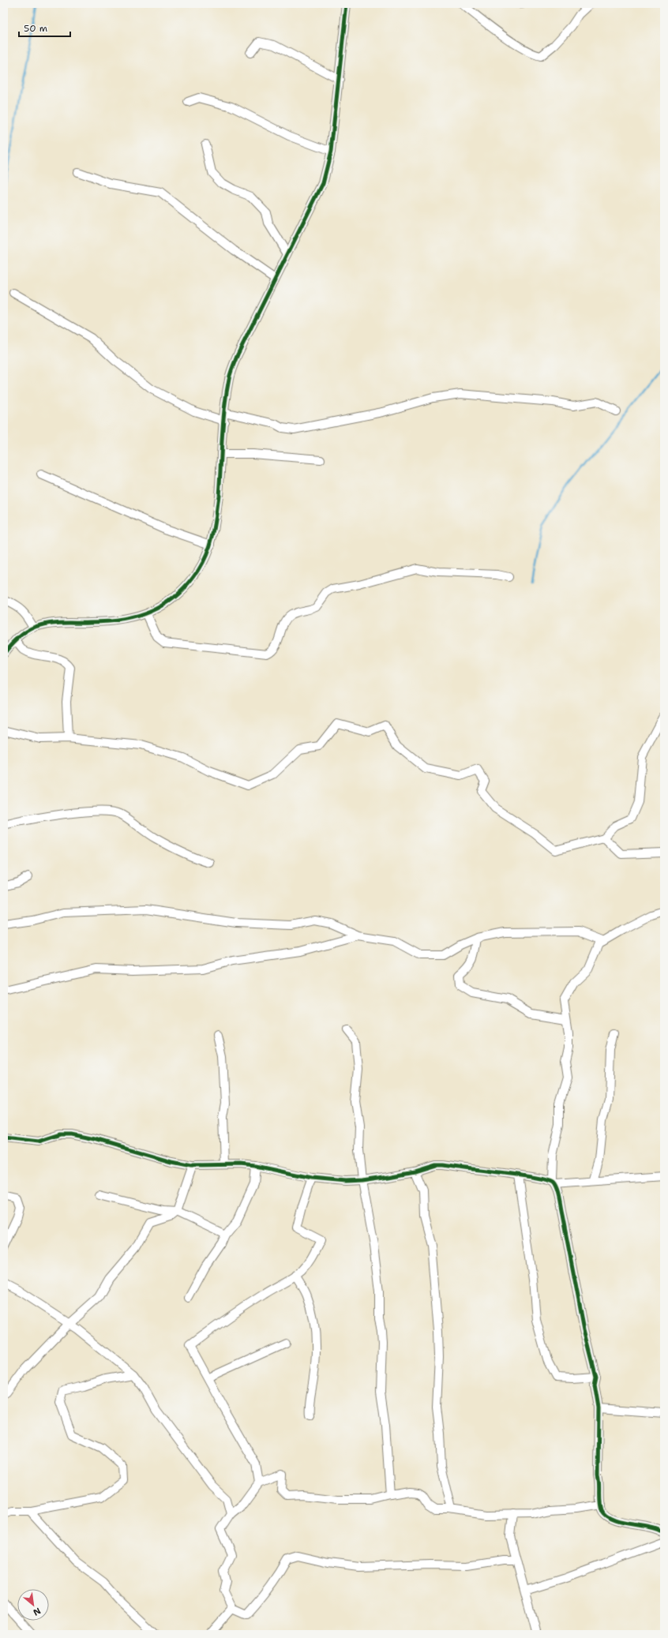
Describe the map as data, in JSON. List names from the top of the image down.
{
  "scale_bar": "50 m",
  "north": "bottom right"
}
